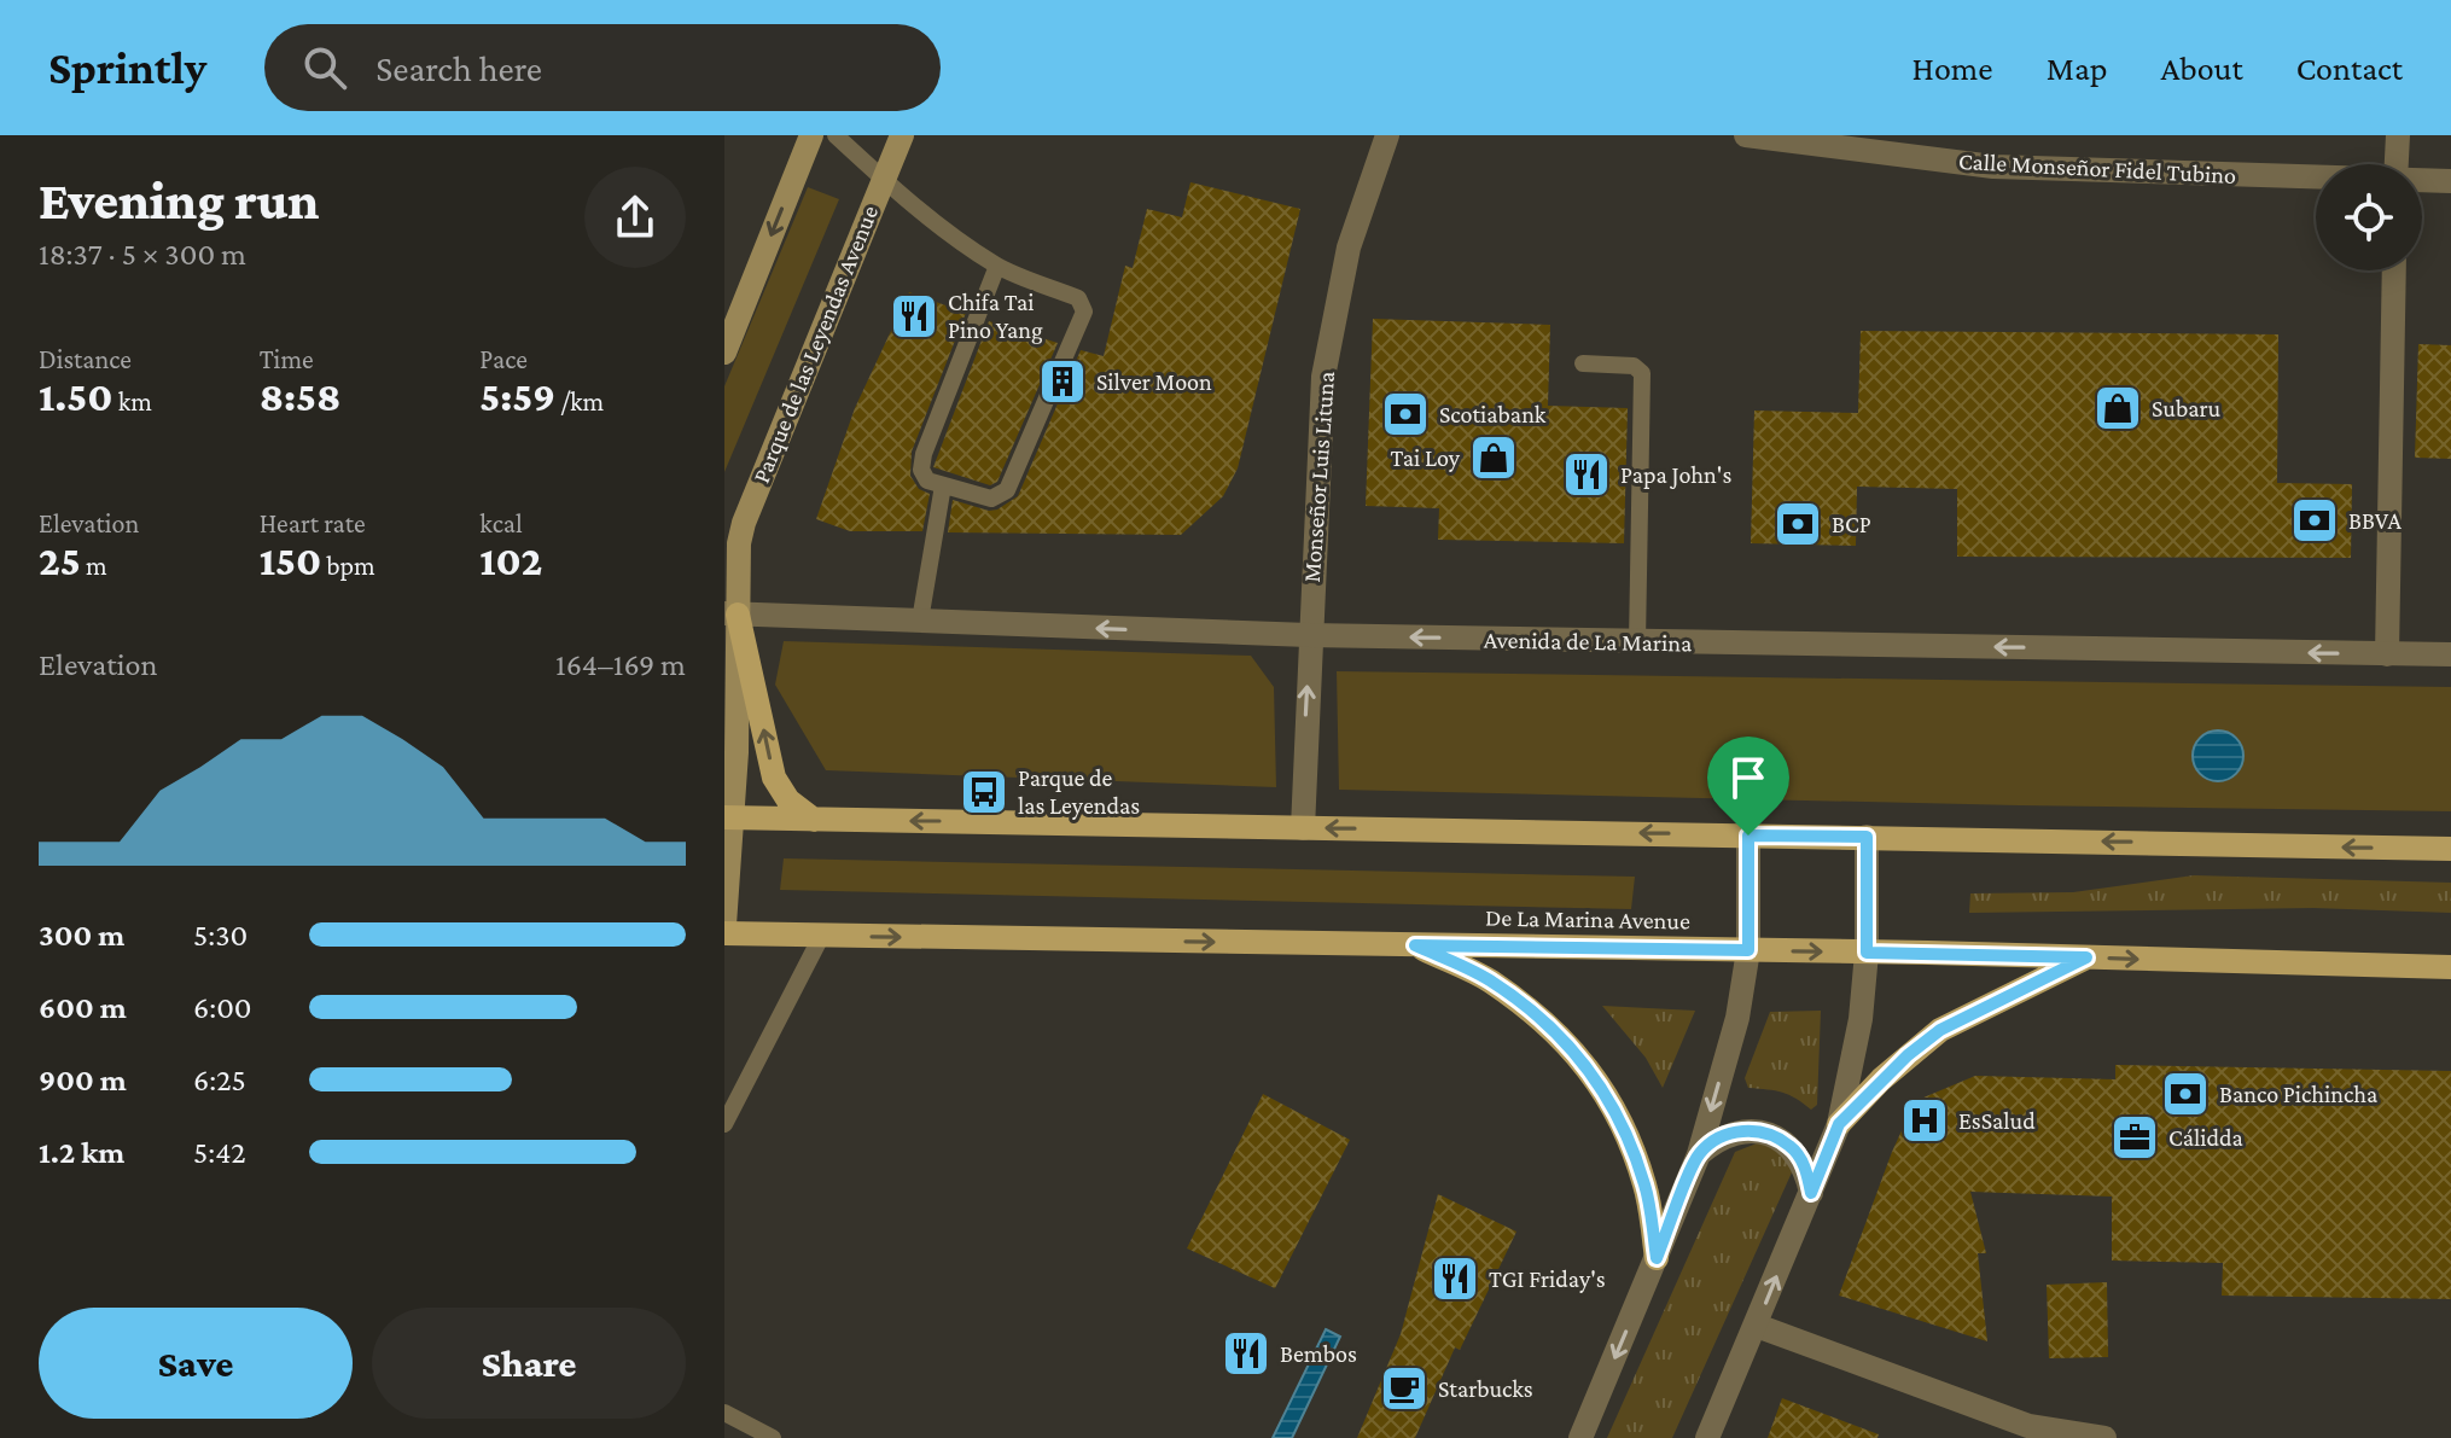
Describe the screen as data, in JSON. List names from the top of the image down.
{
  "streets": {
    "main road": ["Parque de las Leyendas Avenue", "De La Marina Avenue"],
    "street": ["Calle Monseñor Fidel Tubino", "Monseñor Luis Lituna", "Avenida de La Marina"]
  },
  "crossings": [
    ["Parque de las Leyendas Avenue", "Avenida de La Marina"],
    ["Monseñor Luis Lituna", "Avenida de La Marina"]
  ],
  "one_way": ["Avenida de La Marina"],
  "places": {
    "restaurant": [
      "Chifa Tai Pino Yang",
      "Papa John's",
      "TGI Friday's",
      "Bembos"
    ],
    "building": ["Silver Moon"],
    "shop": ["Subaru", "Tai Loy"],
    "bank": [
      "Scotiabank",
      "BBVA",
      "BCP",
      "Banco Pichincha"
    ],
    "bus stop": ["Parque de las Leyendas"],
    "hospital": ["EsSalud"],
    "office": ["Cálidda"],
    "cafe": ["Starbucks"]
  },
  "page": {
    "header": "Sprintly",
    "search": "Search here",
    "nav": [
      "Home",
      "Map",
      "About",
      "Contact"
    ],
    "heading": ["Evening run", "18:37 · 5 × 300 m"],
    "stats": [
      ["Distance", "1.50 km"],
      ["Time", "8:58"],
      ["Pace", "5:59 /km"],
      ["Elevation", "25 m"],
      ["Heart rate", "150 bpm"],
      ["kcal", "102"]
    ],
    "chart": ["Elevation", "164–169 m"],
    "list": [
      {
        "name": "300 m",
        "note": "5:30"
      },
      {
        "name": "600 m",
        "note": "6:00"
      },
      {
        "name": "900 m",
        "note": "6:25"
      },
      {
        "name": "1.2 km",
        "note": "5:42"
      }
    ],
    "buttons": ["Save", "Share"]
  }
}
